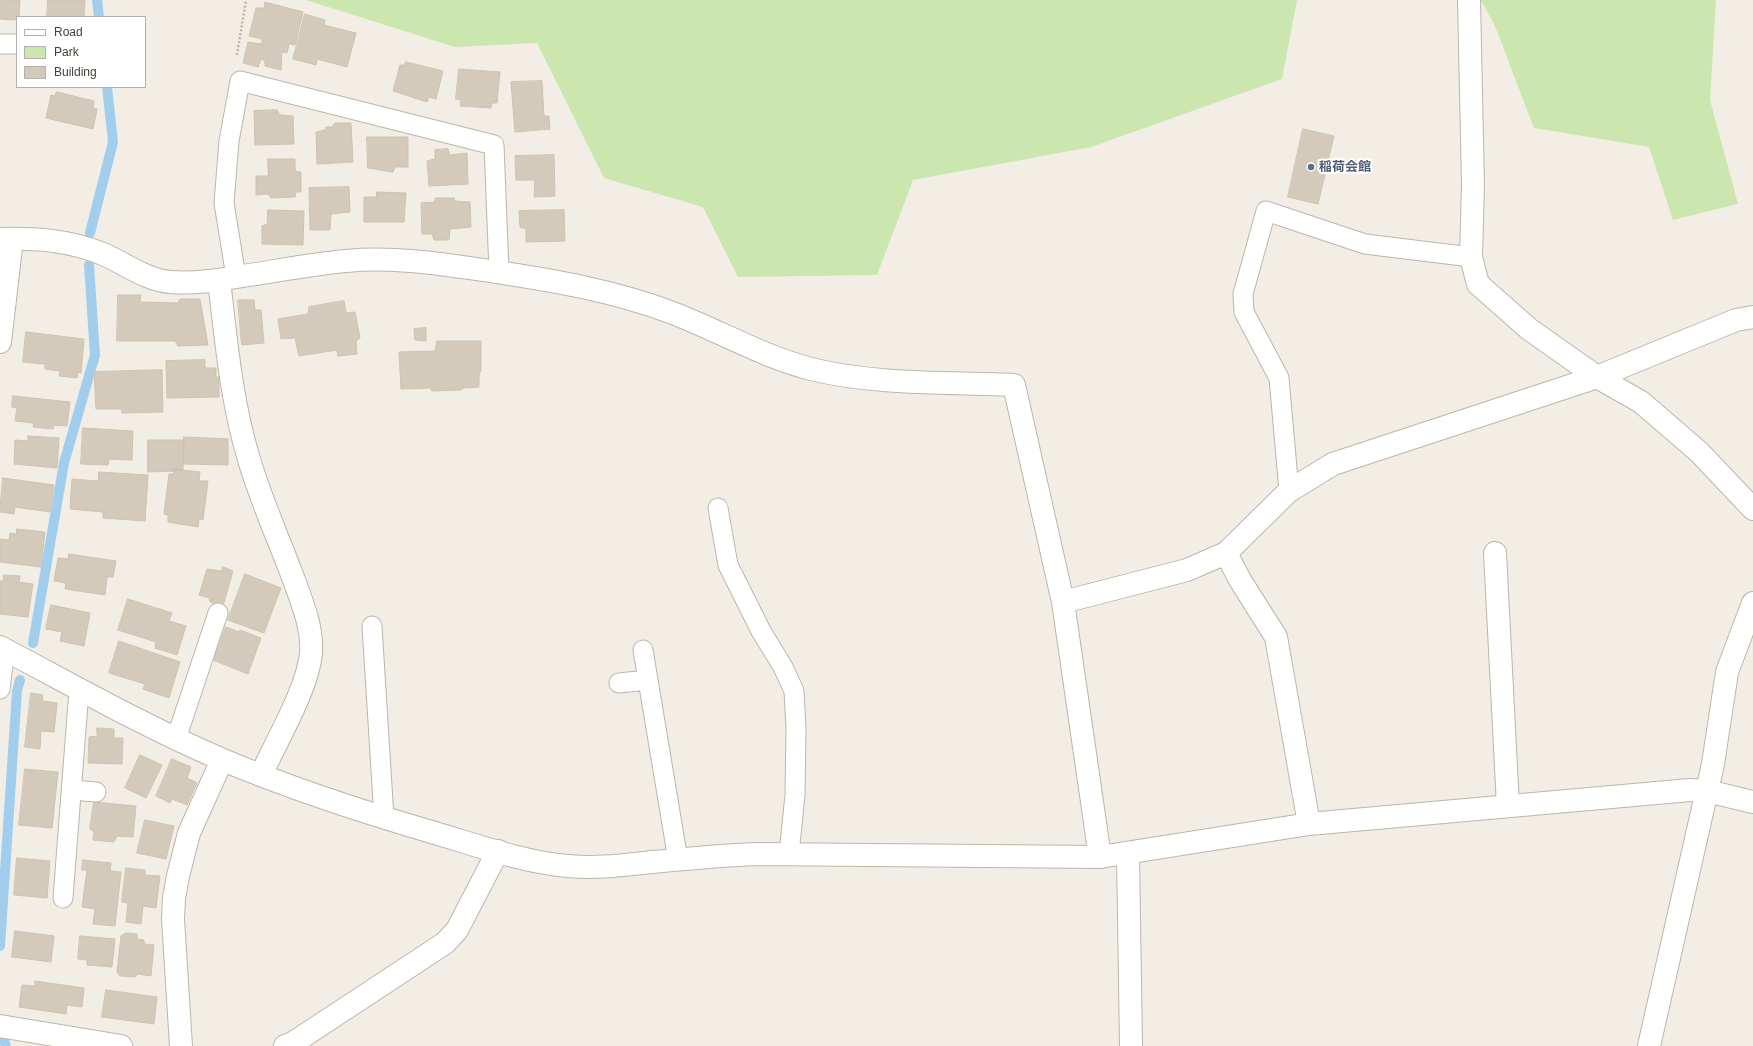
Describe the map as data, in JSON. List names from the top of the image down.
{
  "places": ["稲荷会館"],
  "legend": ["Road", "Park", "Building"]
}
